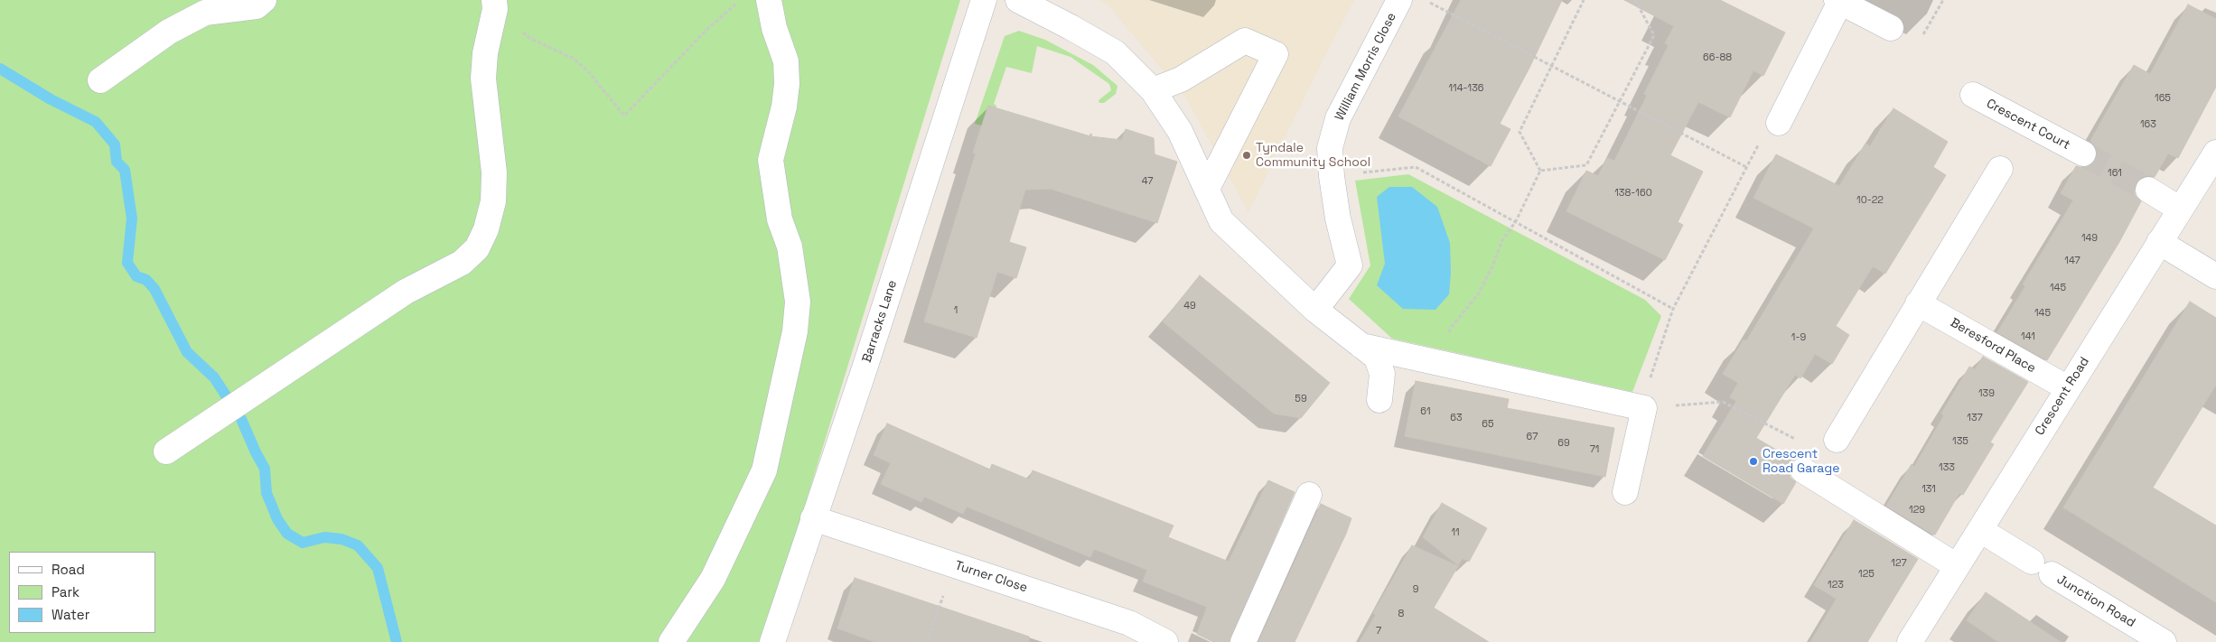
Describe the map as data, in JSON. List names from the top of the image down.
{
  "streets": {
    "street": [
      "William Morris Close",
      "Crescent Court",
      "Barracks Lane",
      "Beresford Place",
      "Crescent Road",
      "Turner Close",
      "Junction Road"
    ]
  },
  "crossings": [
    ["Barracks Lane", "Turner Close"],
    ["Beresford Place", "Crescent Road"],
    ["Crescent Road", "Junction Road"]
  ],
  "places": ["Tyndale Community School", "Crescent Road Garage"],
  "house_numbers": [
    "66-88",
    "114-136",
    "165",
    "163",
    "161",
    "47",
    "138-160",
    "10-22",
    "149",
    "147",
    "145",
    "49",
    "1",
    "145",
    "141",
    "1-9",
    "139",
    "59",
    "61",
    "63",
    "137",
    "65",
    "67",
    "135",
    "69",
    "71",
    "133",
    "131",
    "129",
    "11",
    "127",
    "125",
    "123",
    "9",
    "8",
    "7"
  ],
  "legend": ["Road", "Park", "Water"]
}
